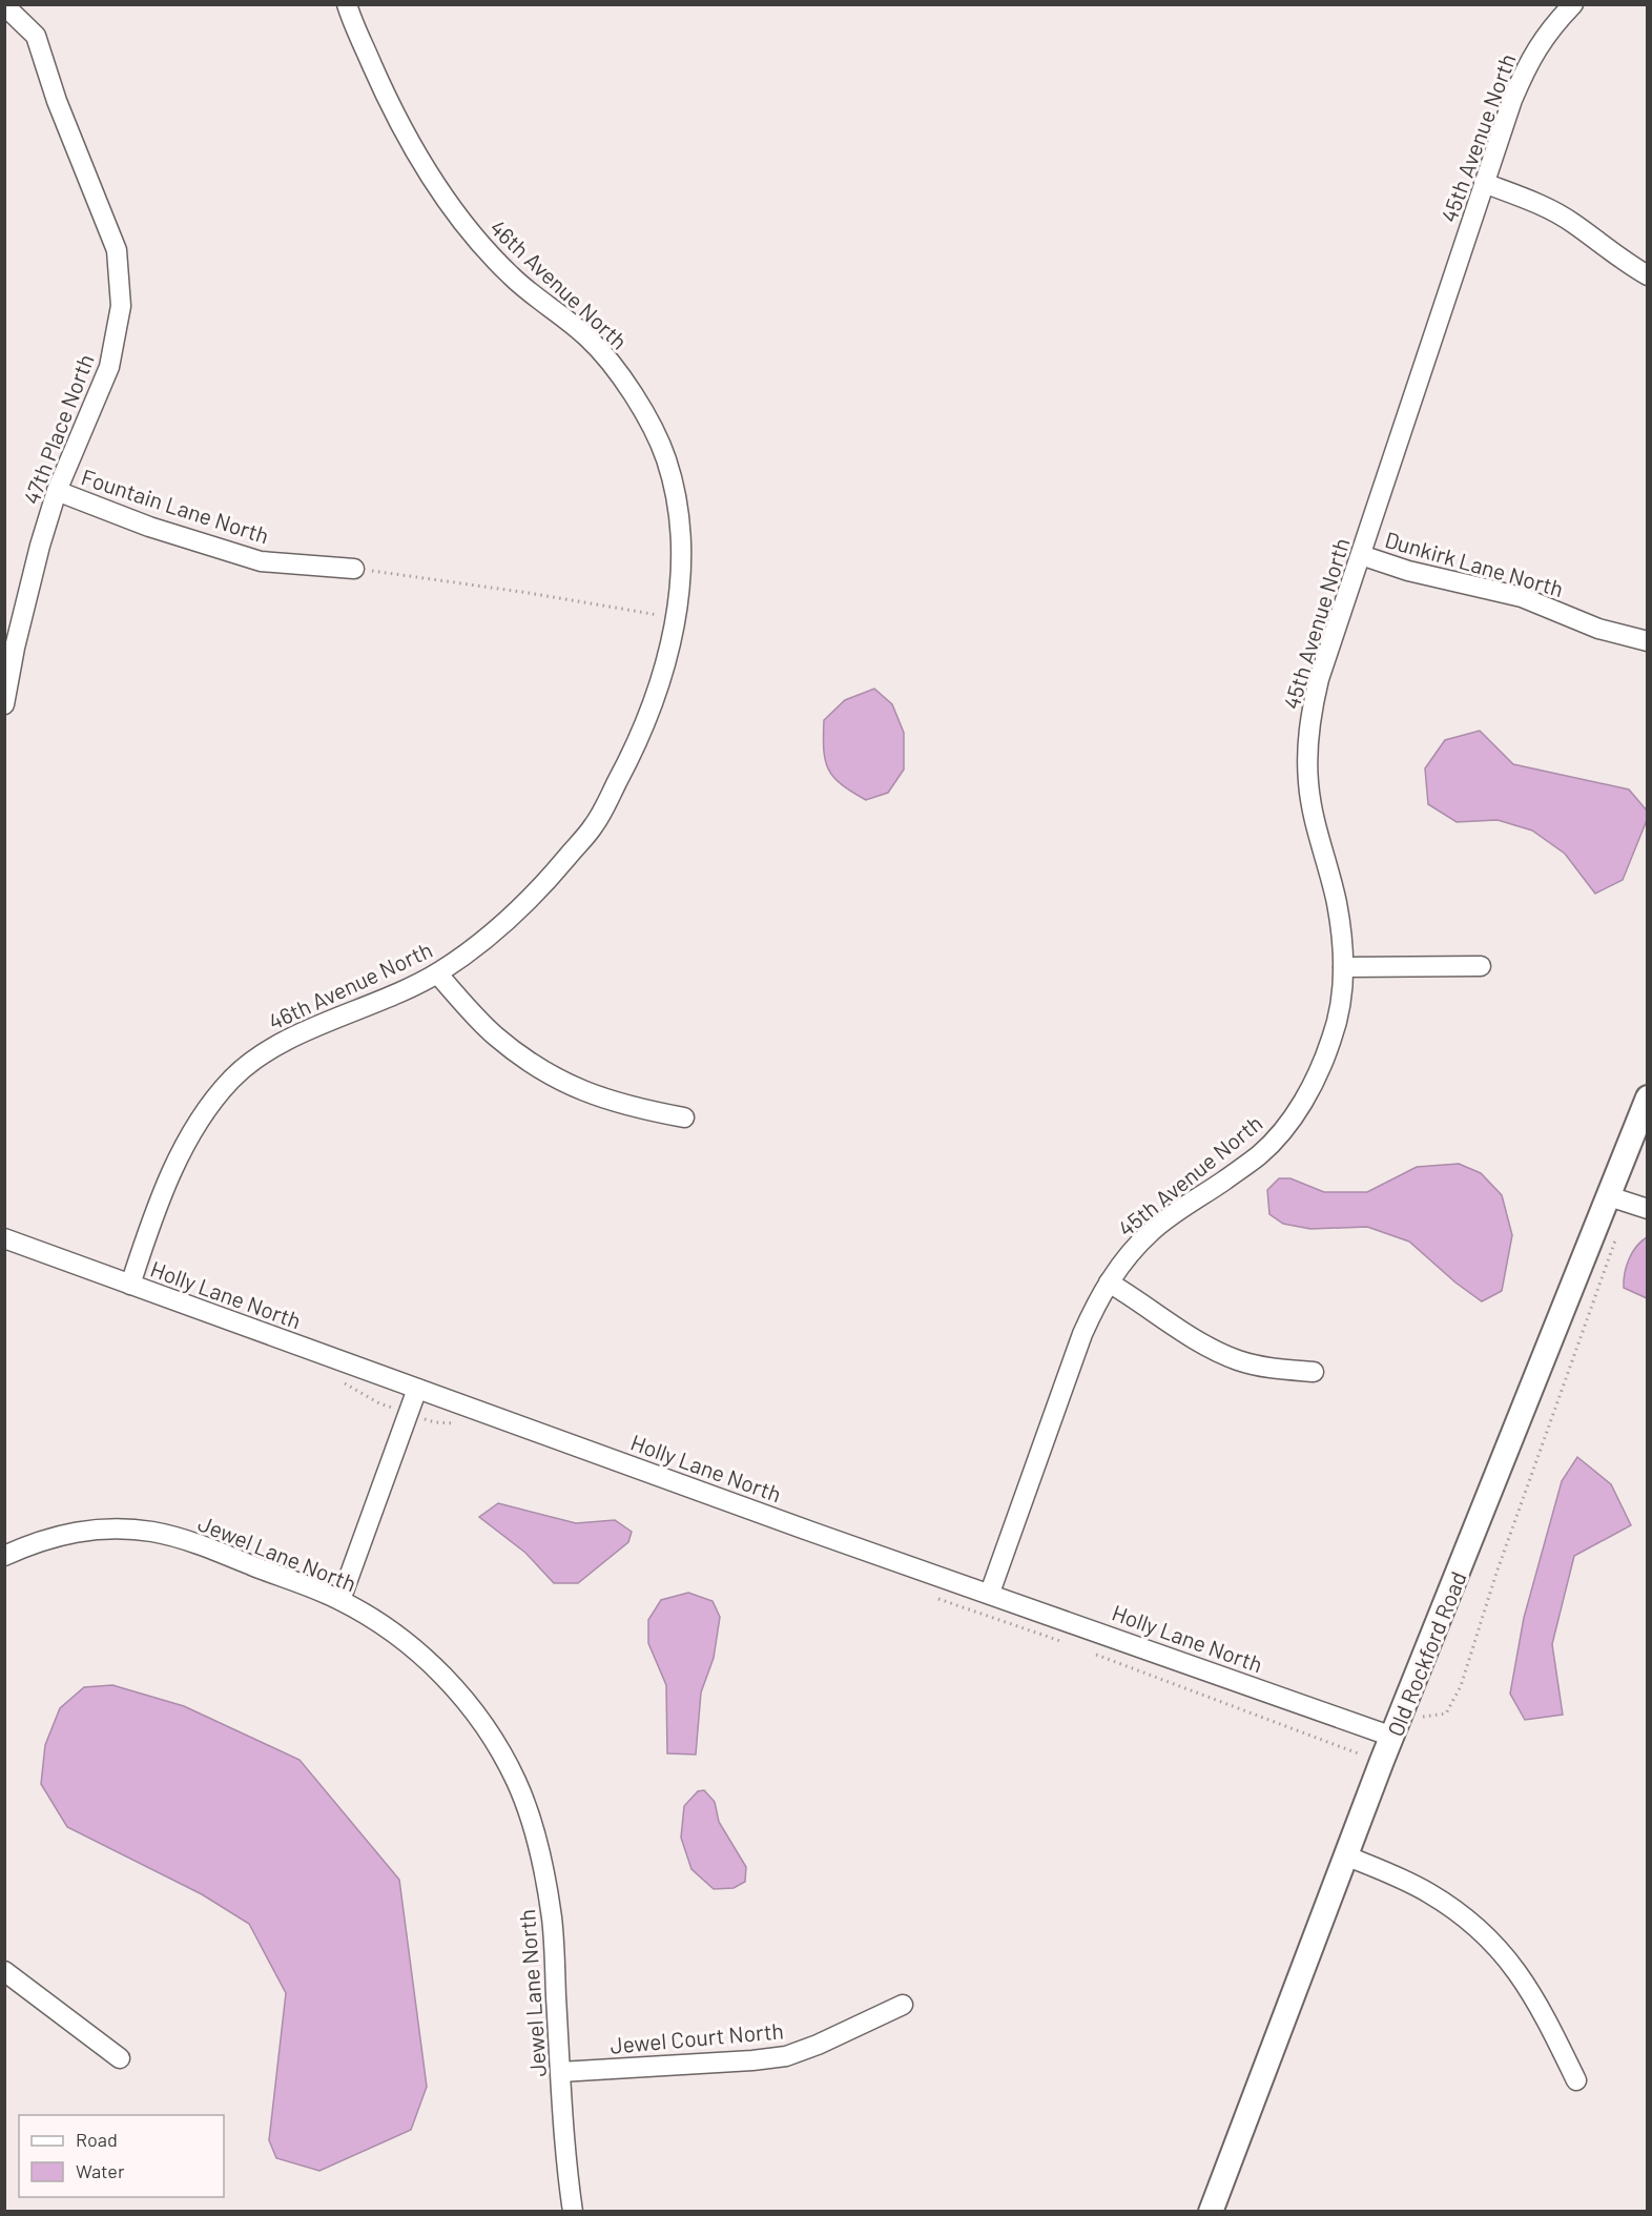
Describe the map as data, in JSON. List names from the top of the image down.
{
  "streets": {
    "street": [
      "45th Avenue North",
      "46th Avenue North",
      "47th Place North",
      "Fountain Lane North",
      "Dunkirk Lane North",
      "Holly Lane North",
      "Jewel Lane North",
      "Old Rockford Road",
      "Jewel Court North"
    ]
  },
  "crossings": [
    ["45th Avenue North", "Dunkirk Lane North"],
    ["45th Avenue North", "Holly Lane North"],
    ["46th Avenue North", "Holly Lane North"],
    ["47th Place North", "Fountain Lane North"],
    ["Holly Lane North", "Old Rockford Road"],
    ["Jewel Lane North", "Jewel Court North"]
  ],
  "legend": ["Road", "Water"]
}
